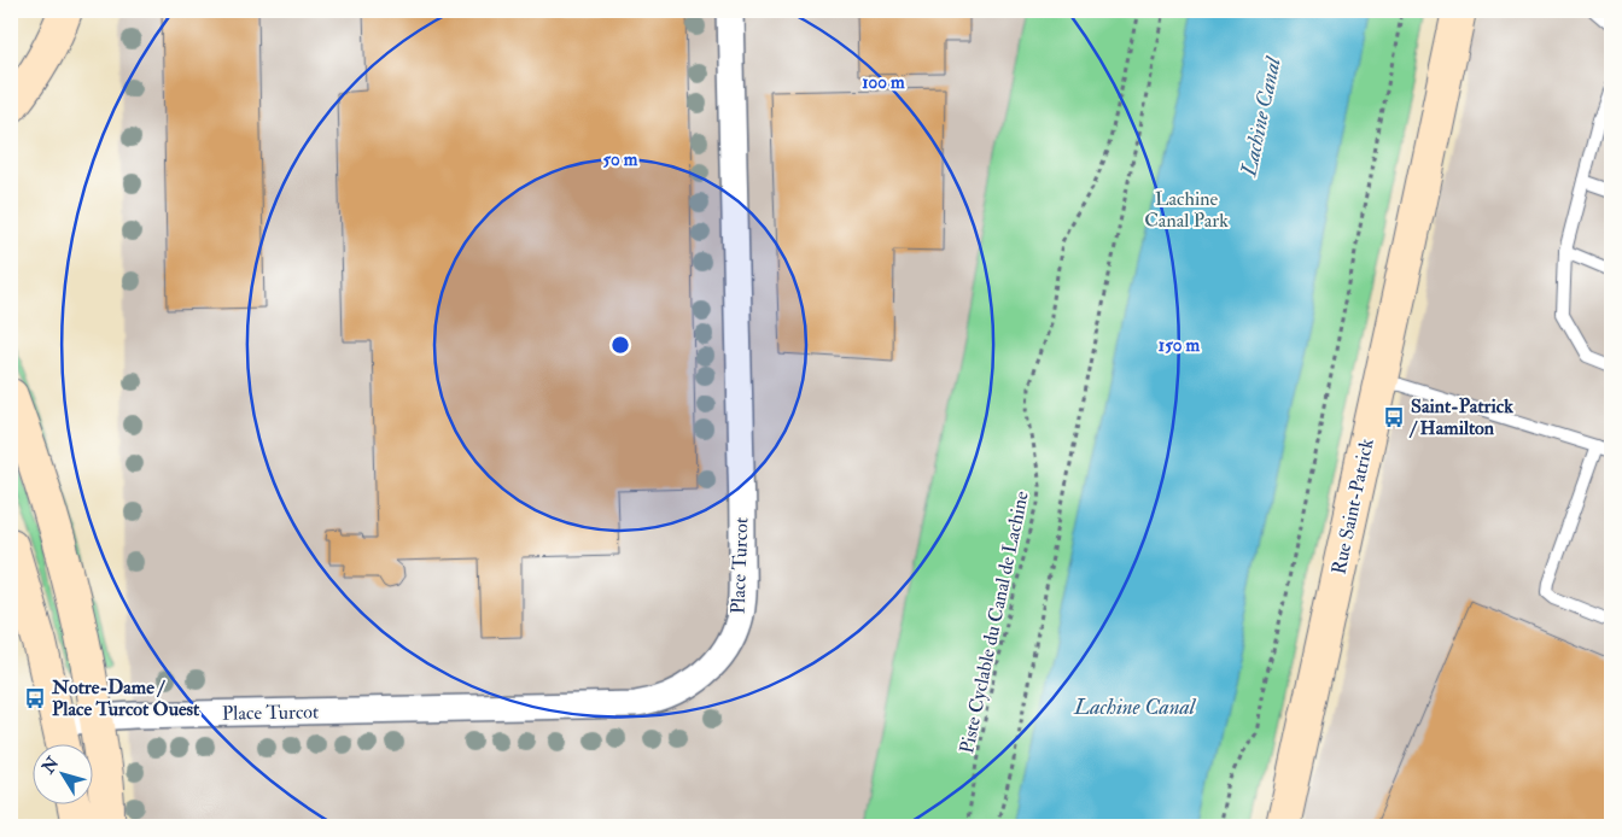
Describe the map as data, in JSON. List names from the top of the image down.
{
  "streets": {
    "main road": ["Rue Saint-Patrick"],
    "street": ["Place Turcot"],
    "path": ["Piste Cyclable du Canal de Lachine"]
  },
  "water": ["Lachine Canal"],
  "parks": ["Lachine Canal Park"],
  "places": {
    "bus stop": ["Saint-Patrick / Hamilton", "Notre-Dame / Place Turcot Ouest"]
  },
  "north": "top left",
  "rings": ["100 m", "50 m", "150 m"]
}
